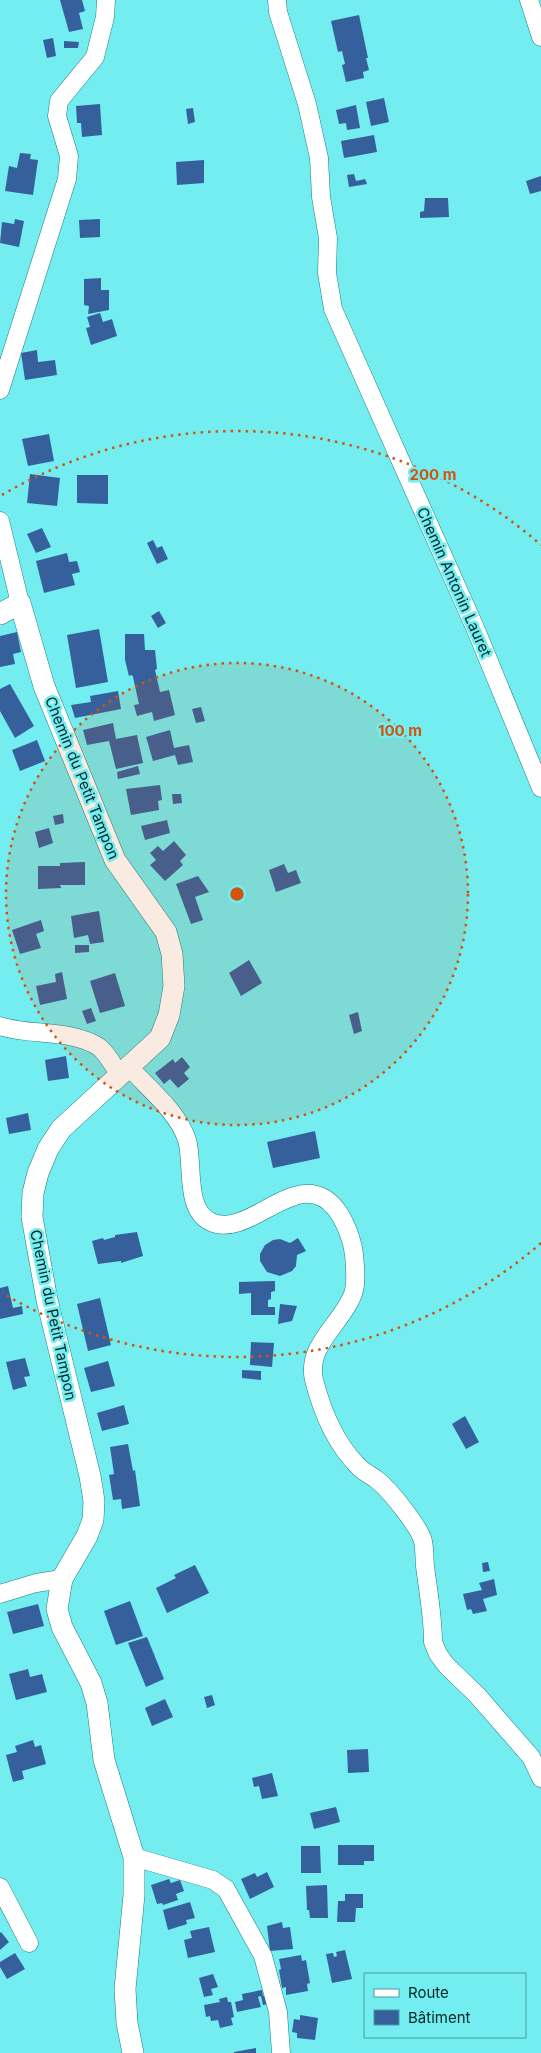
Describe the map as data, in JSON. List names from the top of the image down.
{
  "streets": {
    "street": ["Chemin Antonin Lauret", "Chemin du Petit Tampon"]
  },
  "legend": ["Route", "Bâtiment"],
  "rings": ["200 m", "100 m"]
}
